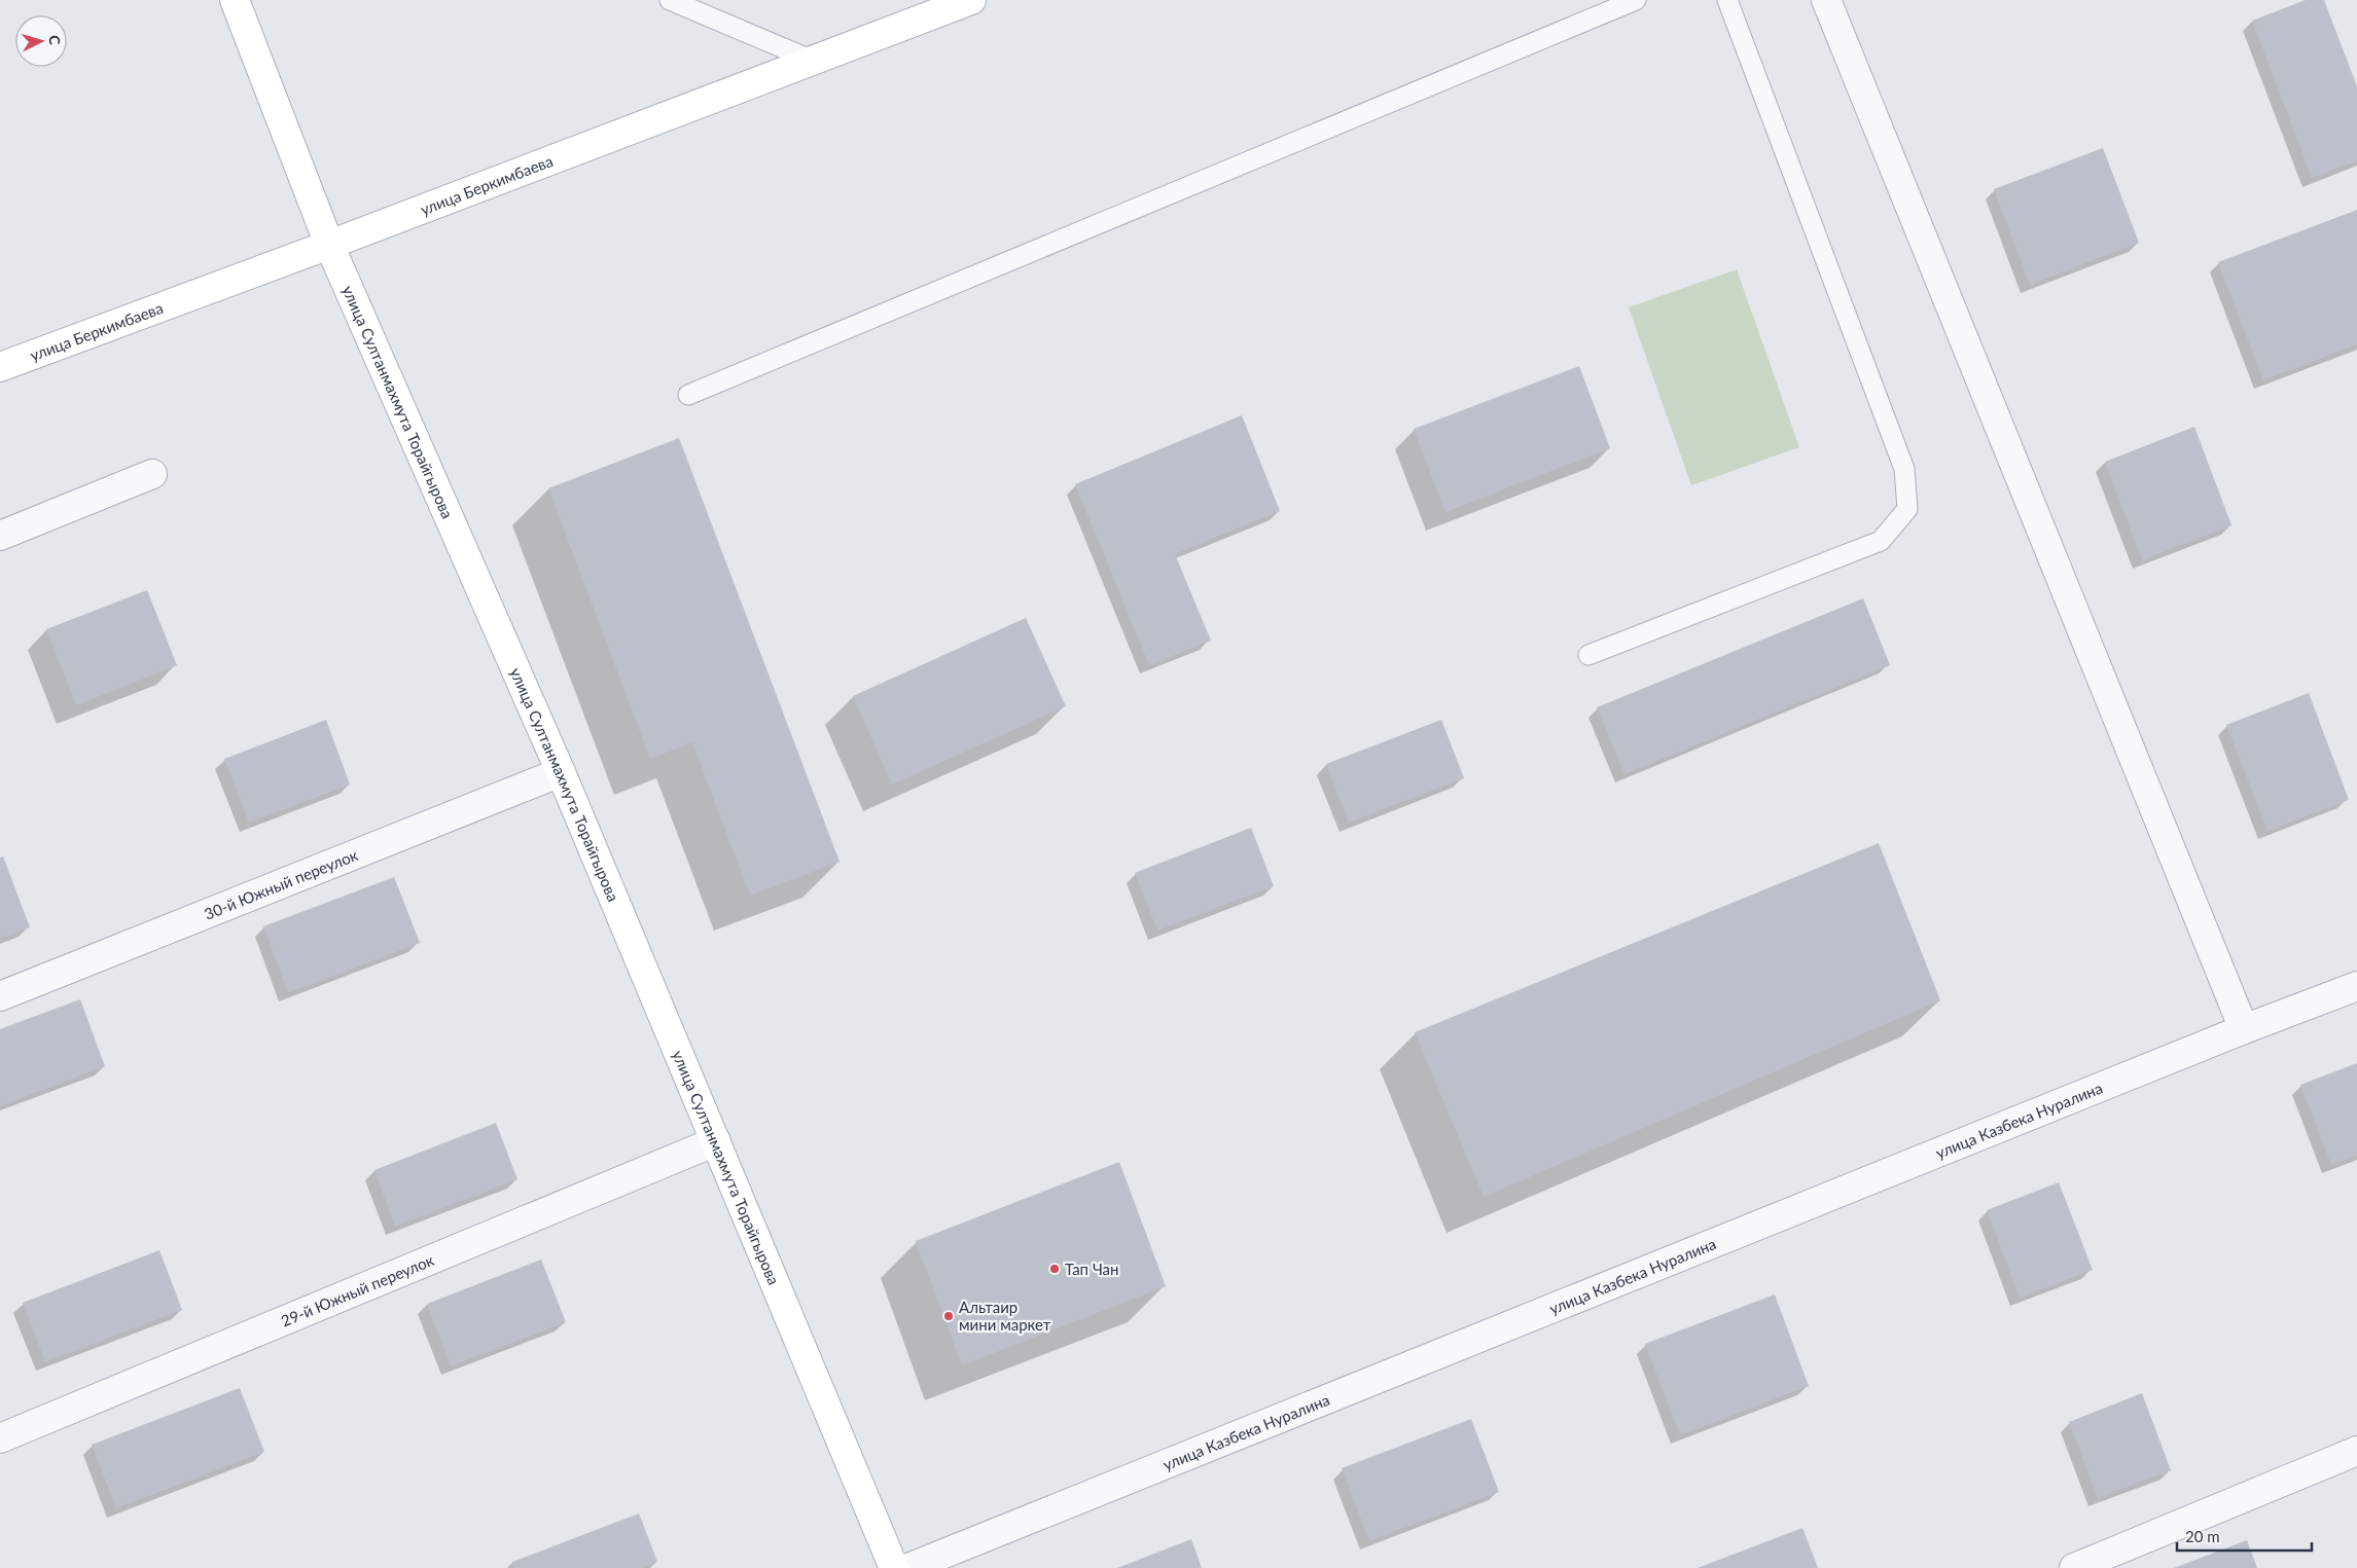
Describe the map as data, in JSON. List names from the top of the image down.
{
  "streets": {
    "main road": ["улица Беркимбаева", "улица Султанмахмута Торайгырова"],
    "street": ["30-й Южный переулок", "улица Казбека Нуралина", "29-й Южный переулок"]
  },
  "crossings": [
    ["улица Беркимбаева", "улица Султанмахмута Торайгырова"],
    ["улица Султанмахмута Торайгырова", "30-й Южный переулок"],
    ["улица Султанмахмута Торайгырова", "29-й Южный переулок"]
  ],
  "places": ["Тап Чан", "Альтаир мини маркет"],
  "scale_bar": "20 m",
  "north": "right"
}
